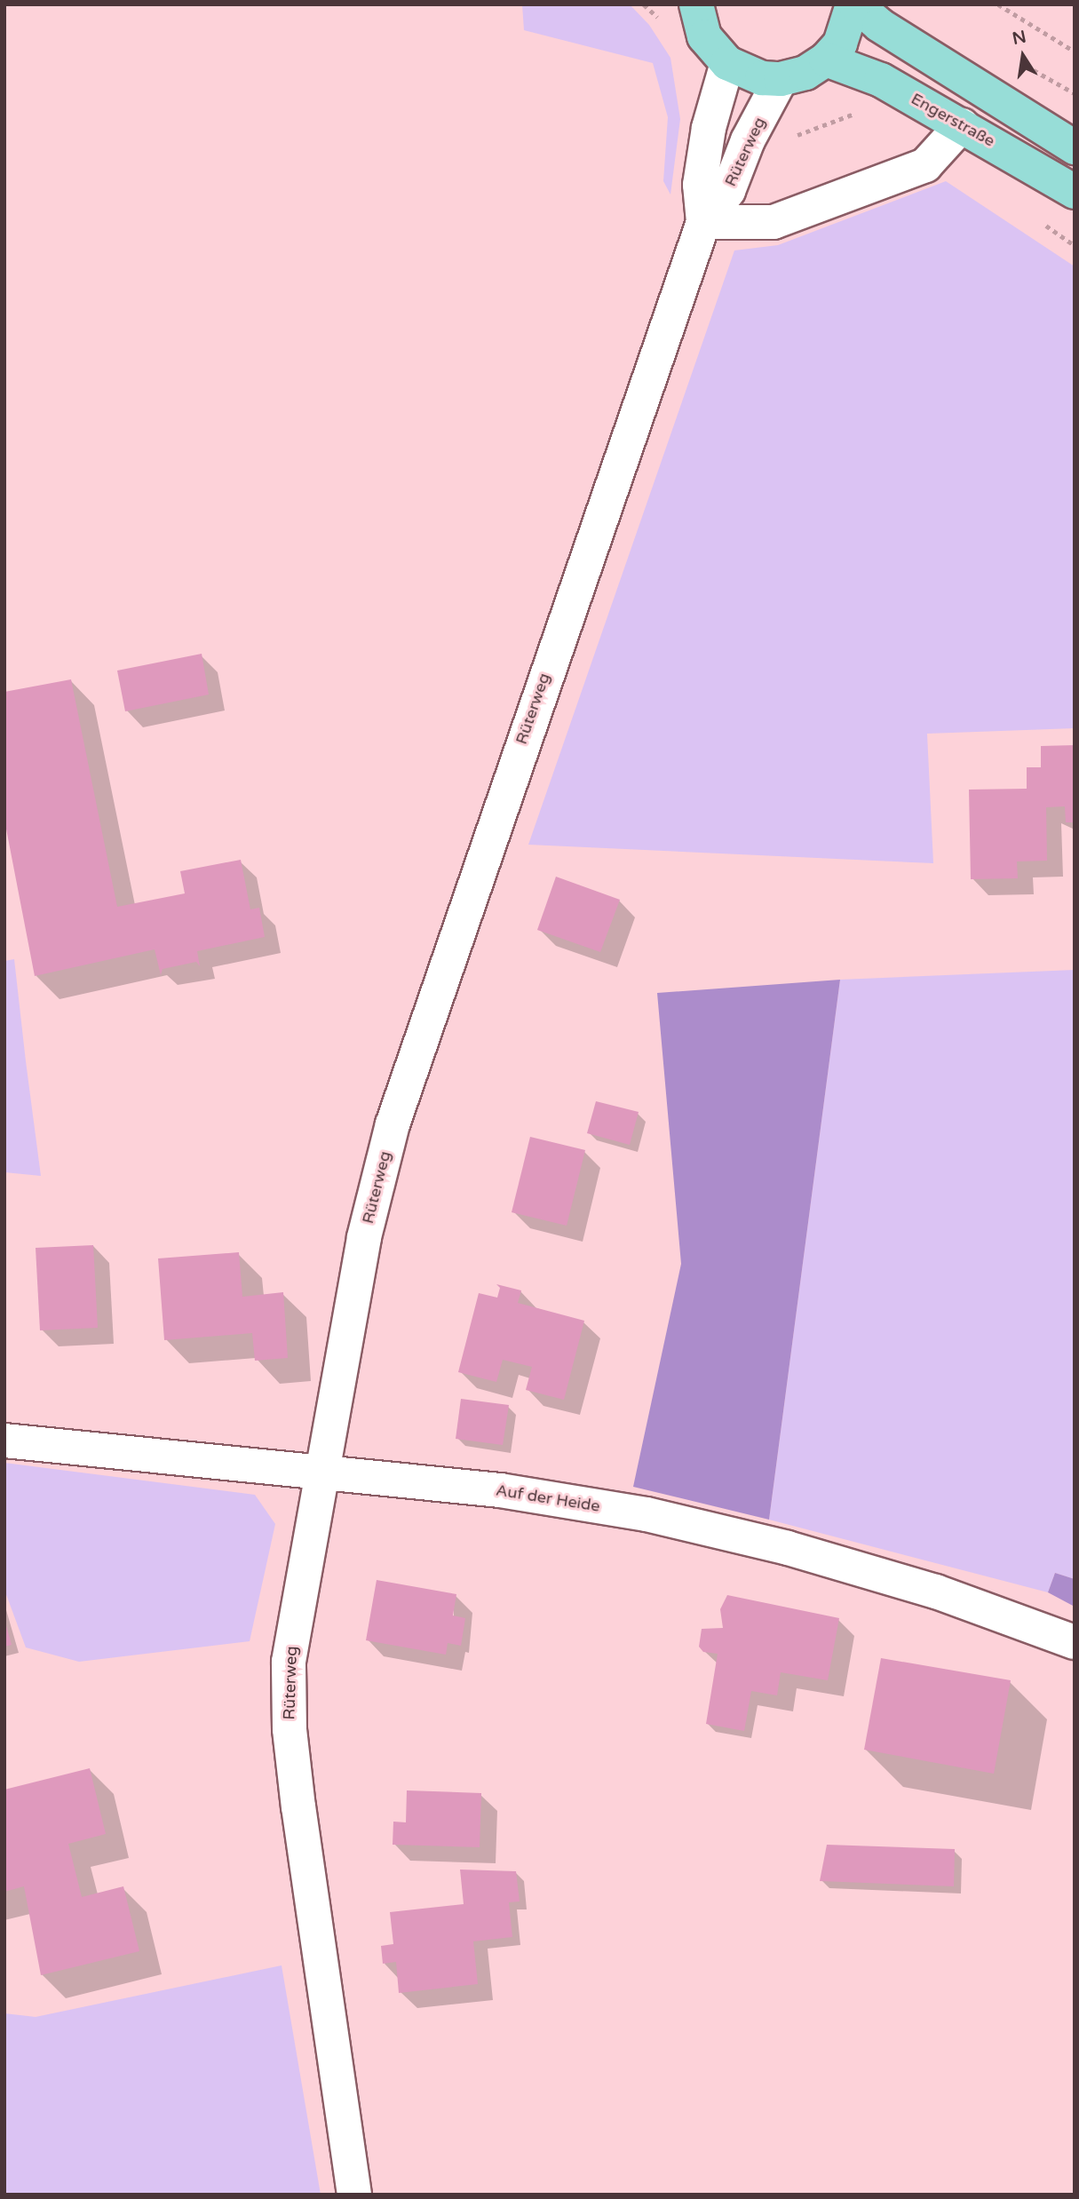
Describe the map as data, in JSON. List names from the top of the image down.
{
  "streets": {
    "main road": ["Engerstraße"],
    "street": ["Rüterweg", "Auf der Heide"]
  },
  "crossings": [
    ["Rüterweg", "Auf der Heide"]
  ],
  "north": "top"
}
